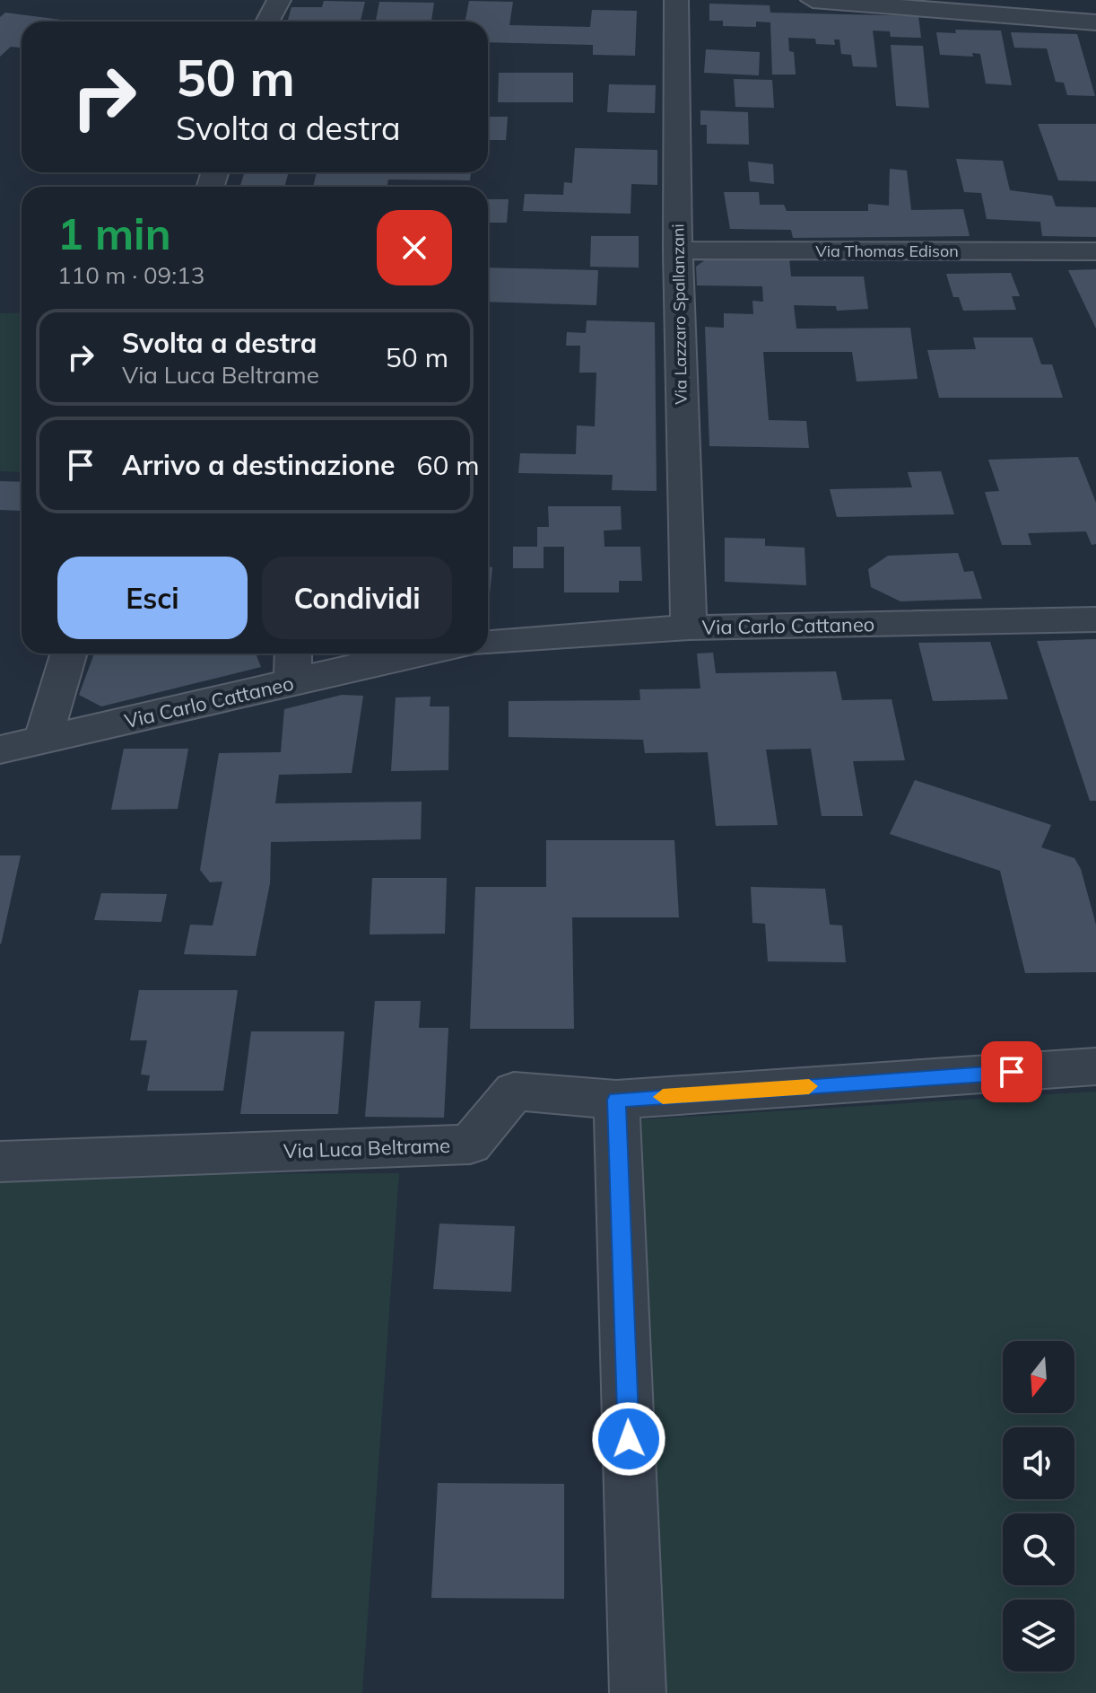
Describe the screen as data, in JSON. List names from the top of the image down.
{
  "streets": {
    "street": [
      "Via Thomas Edison",
      "Via Lazzaro Spallanzani",
      "Via Carlo Cattaneo",
      "Via Luca Beltrame"
    ]
  },
  "crossings": [
    ["Via Thomas Edison", "Via Lazzaro Spallanzani"],
    ["Via Lazzaro Spallanzani", "Via Carlo Cattaneo"]
  ],
  "north": "bottom",
  "page": {
    "turn": ["50 m", "Svolta a destra"],
    "heading": ["1 min", "110 m · 09:13"],
    "list": [
      {
        "name": "Svolta a destra",
        "note": "Via Luca Beltrame",
        "value": "50 m"
      },
      {
        "name": "Arrivo a destinazione",
        "value": "60 m"
      }
    ],
    "buttons": ["Esci", "Condividi"]
  }
}
